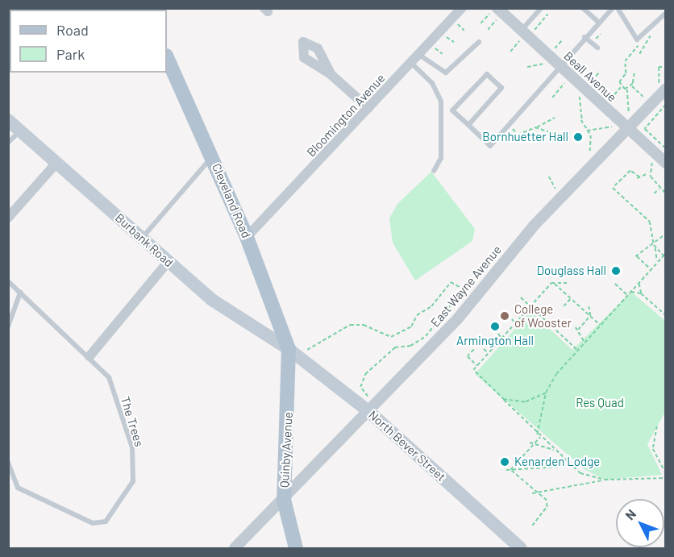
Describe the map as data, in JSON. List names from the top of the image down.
{
  "streets": {
    "main road": [
      "Cleveland Road",
      "Burbank Road",
      "North Bever Street",
      "Quinby Avenue"
    ],
    "street": ["Beall Avenue", "Bloomington Avenue", "East Wayne Avenue"],
    "lane": ["The Trees"]
  },
  "crossings": [
    ["Beall Avenue", "East Wayne Avenue"],
    ["Bloomington Avenue", "Cleveland Road"],
    ["Cleveland Road", "Burbank Road"],
    ["Cleveland Road", "North Bever Street"],
    ["Cleveland Road", "Quinby Avenue"],
    ["Burbank Road", "North Bever Street"],
    ["Burbank Road", "Quinby Avenue"],
    ["East Wayne Avenue", "North Bever Street"],
    ["East Wayne Avenue", "Quinby Avenue"],
    ["North Bever Street", "Quinby Avenue"]
  ],
  "parks": ["Res Quad"],
  "places": [
    "Bornhuetter Hall",
    "Douglass Hall",
    "College of Wooster",
    "Armington Hall",
    "Kenarden Lodge"
  ],
  "legend": ["Road", "Park"],
  "north": "top left"
}
